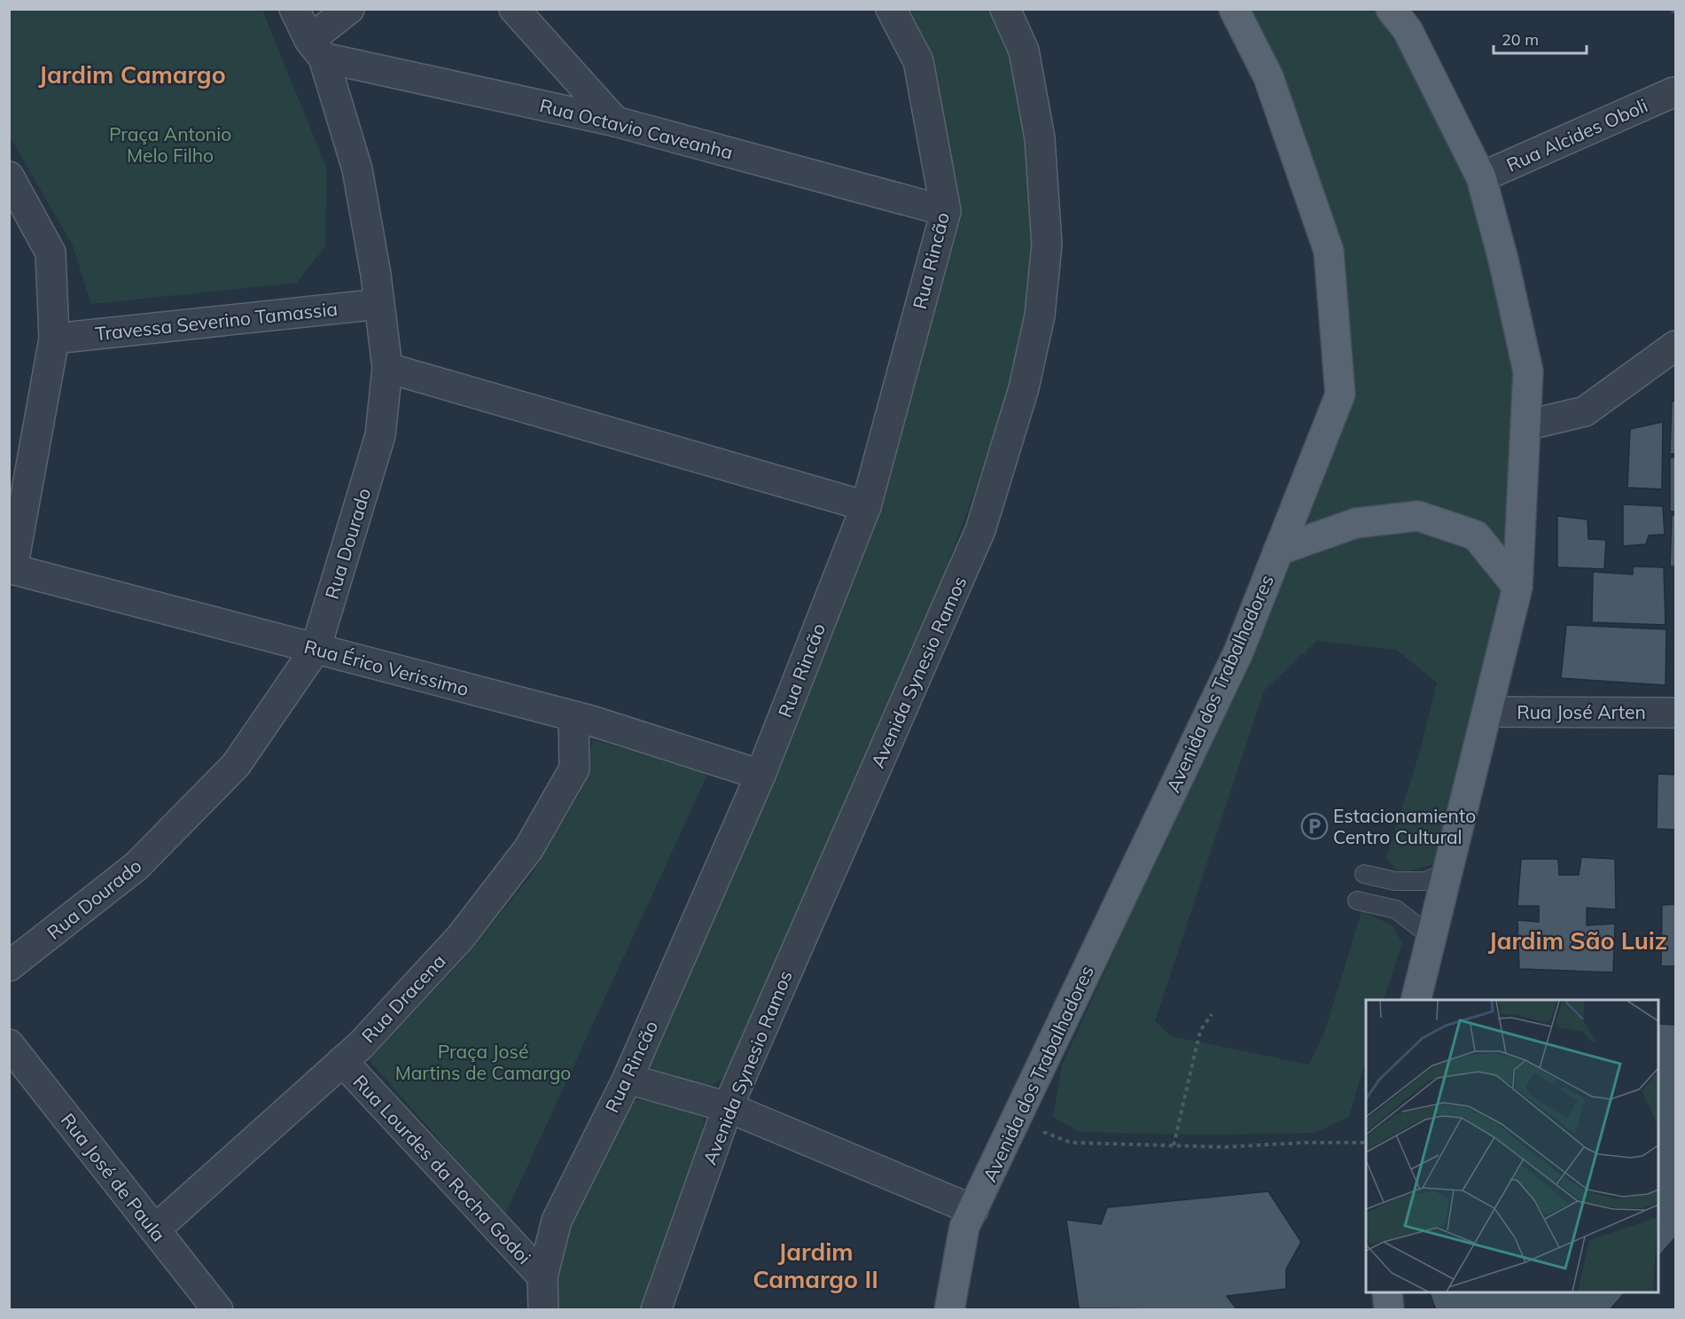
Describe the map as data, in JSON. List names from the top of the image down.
{
  "streets": {
    "main road": ["Avenida dos Trabalhadores"],
    "street": [
      "Rua Octavio Caveanha",
      "Rua Alcides Oboli",
      "Rua Rincão",
      "Travessa Severino Tamassia",
      "Rua Dourado",
      "Rua Érico Verissimo",
      "Avenida Synesio Ramos",
      "Rua José Arten",
      "Rua Dracena",
      "Rua Lourdes da Rocha Godoi",
      "Rua José de Paula"
    ]
  },
  "crossings": [
    ["Rua Octavio Caveanha", "Rua Rincão"],
    ["Rua Octavio Caveanha", "Rua Dourado"],
    ["Rua Rincão", "Rua Érico Verissimo"],
    ["Rua Rincão", "Rua Lourdes da Rocha Godoi"],
    ["Travessa Severino Tamassia", "Rua Dourado"],
    ["Rua Dourado", "Rua Érico Verissimo"],
    ["Rua Érico Verissimo", "Rua Dracena"],
    ["Rua Dracena", "Rua Lourdes da Rocha Godoi"],
    ["Rua Dracena", "Rua José de Paula"]
  ],
  "districts": ["Jardim Camargo", "Jardim São Luiz", "Jardim Camargo II"],
  "parks": ["Praça Antonio Melo Filho", "Praça José Martins de Camargo"],
  "places": {
    "parking": ["Estacionamiento Centro Cultural"]
  },
  "scale_bar": "20 m"
}
